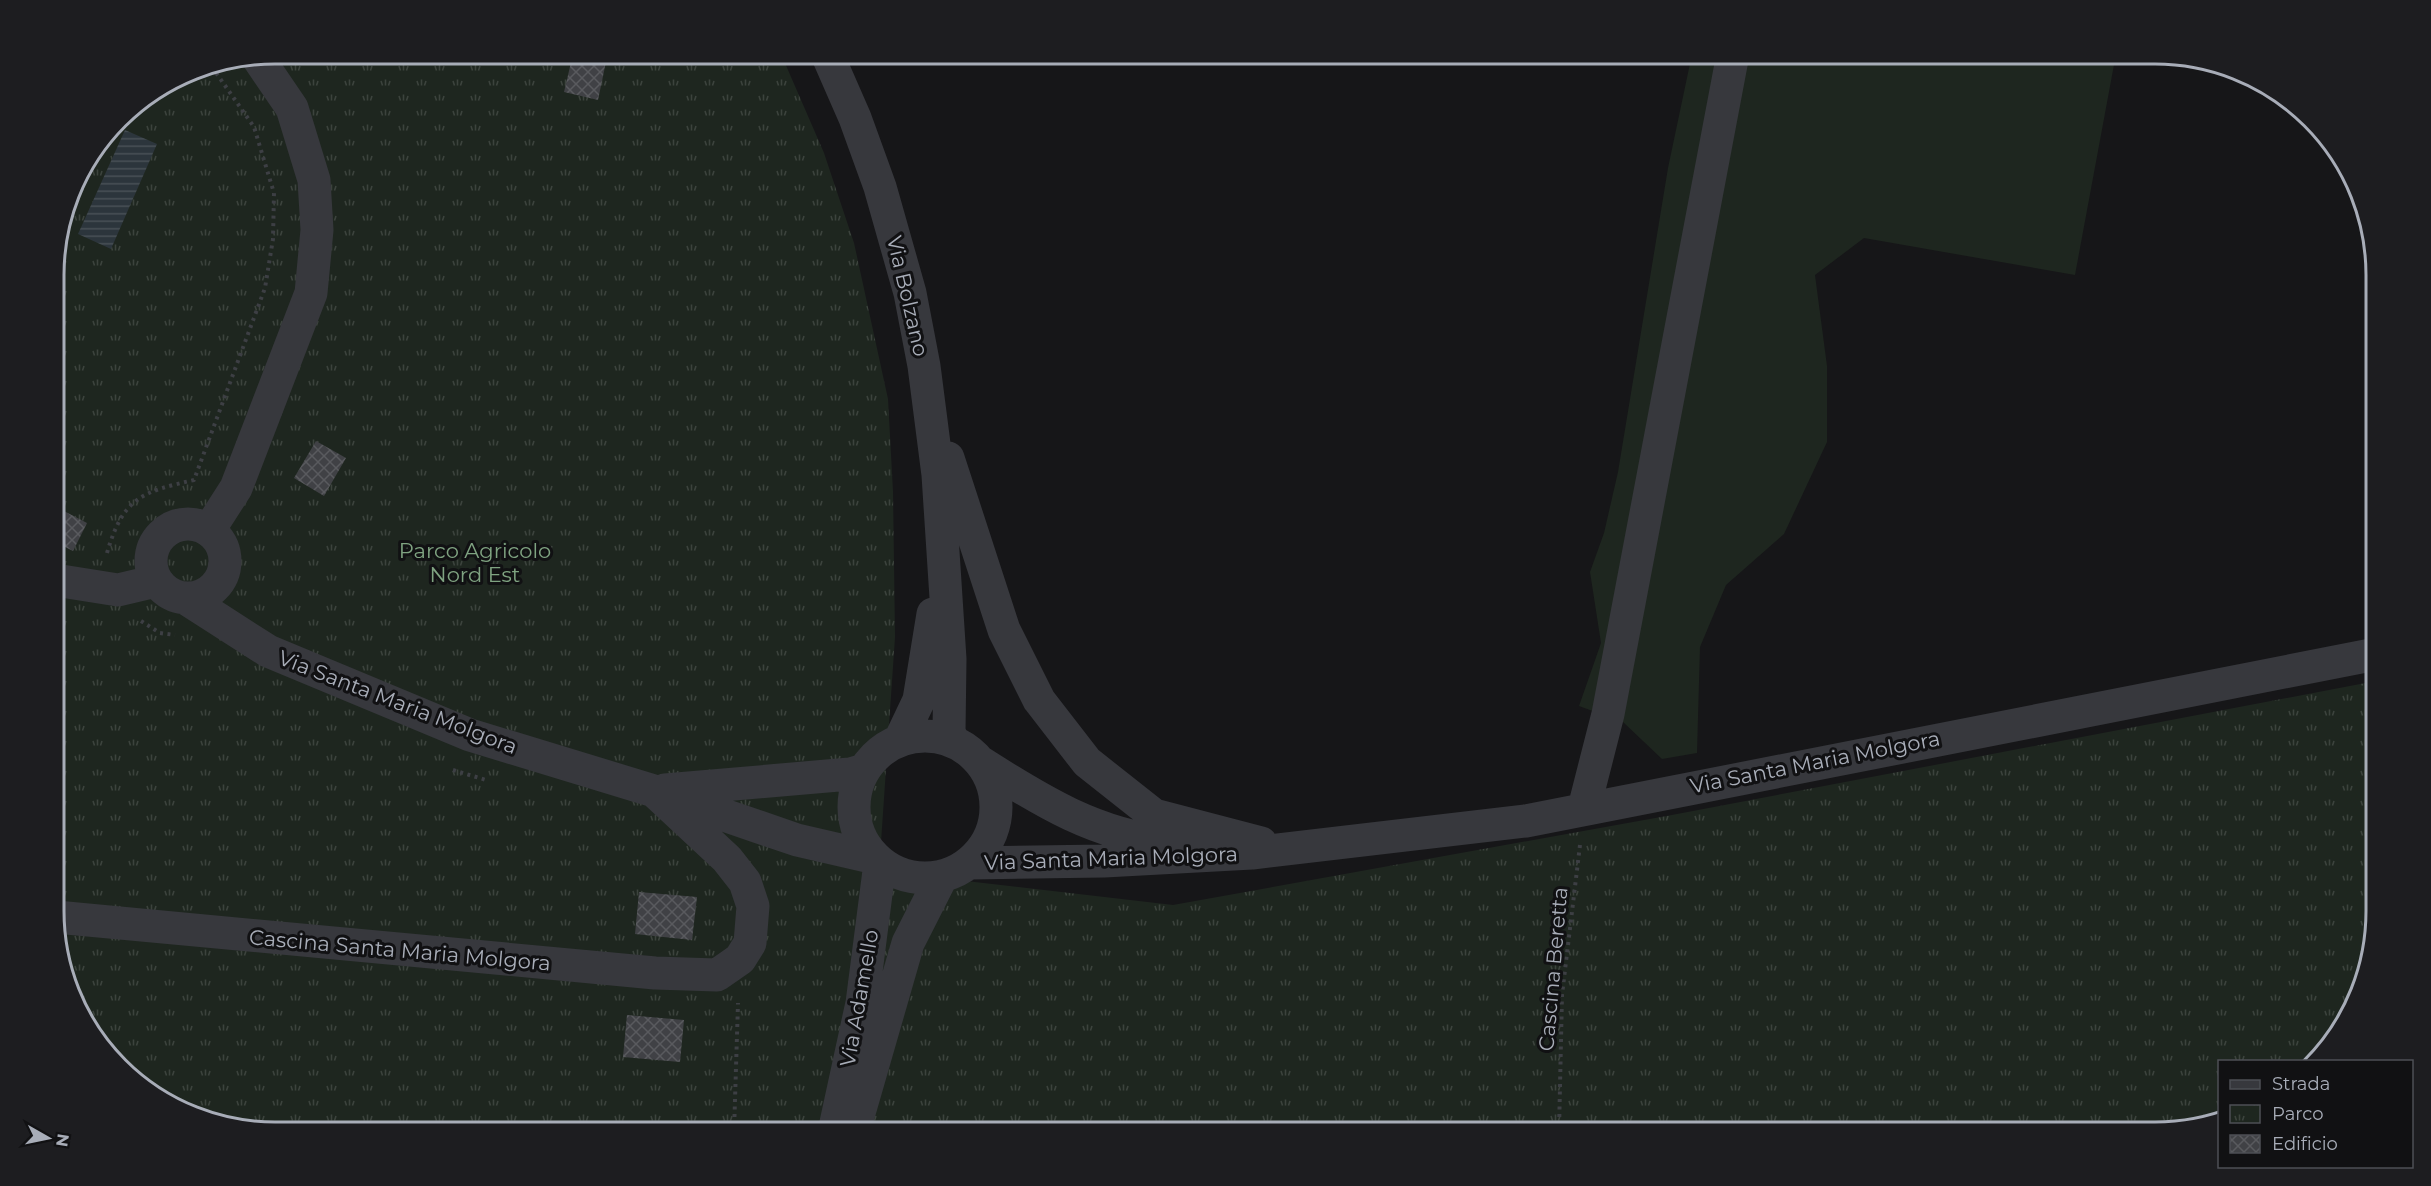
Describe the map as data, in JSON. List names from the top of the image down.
{
  "streets": {
    "street": [
      "Via Bolzano",
      "Via Santa Maria Molgora",
      "Cascina Santa Maria Molgora",
      "Via Adamello"
    ],
    "path": ["Cascina Beretta"]
  },
  "crossings": [
    ["Via Bolzano", "Via Santa Maria Molgora"],
    ["Via Bolzano", "Via Adamello"],
    ["Via Santa Maria Molgora", "Cascina Beretta"],
    ["Via Santa Maria Molgora", "Via Adamello"]
  ],
  "parks": ["Parco Agricolo Nord Est"],
  "legend": ["Strada", "Parco", "Edificio"],
  "north": "right"
}
